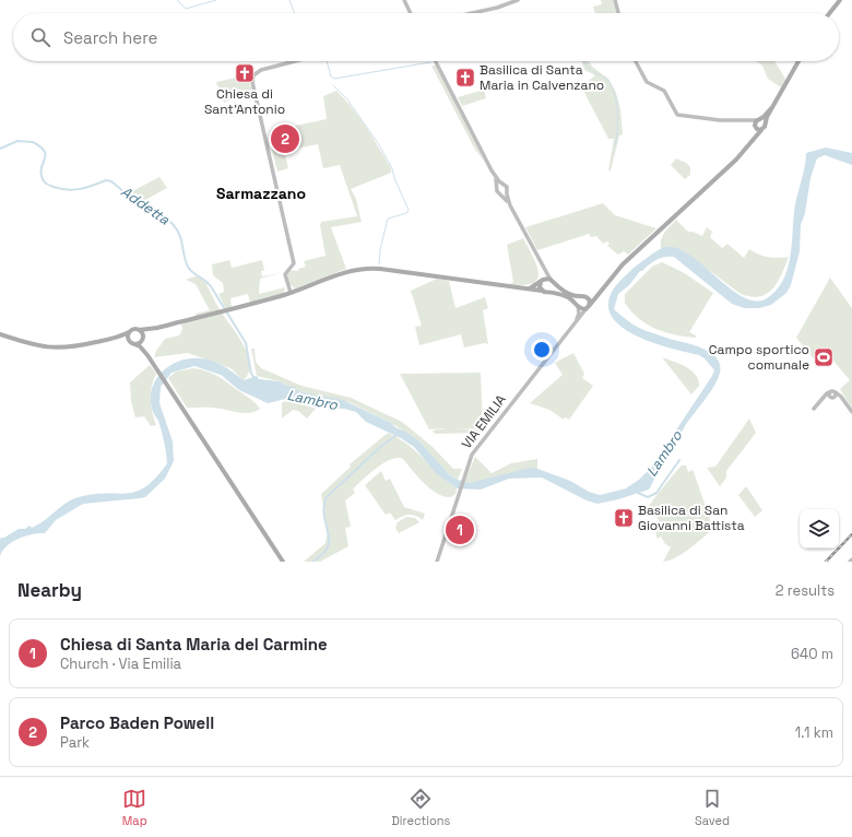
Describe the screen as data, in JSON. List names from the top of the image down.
{
  "streets": {
    "main road": ["VIA EMILIA"]
  },
  "districts": ["Sarmazzano"],
  "water": ["Addetta", "Lambro"],
  "places": {
    "church": ["Chiesa di Sant'Antonio", "Basilica di Santa Maria in Calvenzano", "Basilica di San Giovanni Battista"],
    "sports": ["Campo sportico comunale"]
  },
  "page": {
    "search": "Search here",
    "pins": ["2", "1"],
    "heading": ["Nearby", "2 results"],
    "list": [
      {
        "mark": "1",
        "name": "Chiesa di Santa Maria del Carmine",
        "note": "Church · Via Emilia",
        "value": "640 m"
      },
      {
        "mark": "2",
        "name": "Parco Baden Powell",
        "note": "Park",
        "value": "1.1 km"
      }
    ],
    "nav": ["Map", "Directions", "Saved"]
  }
}
